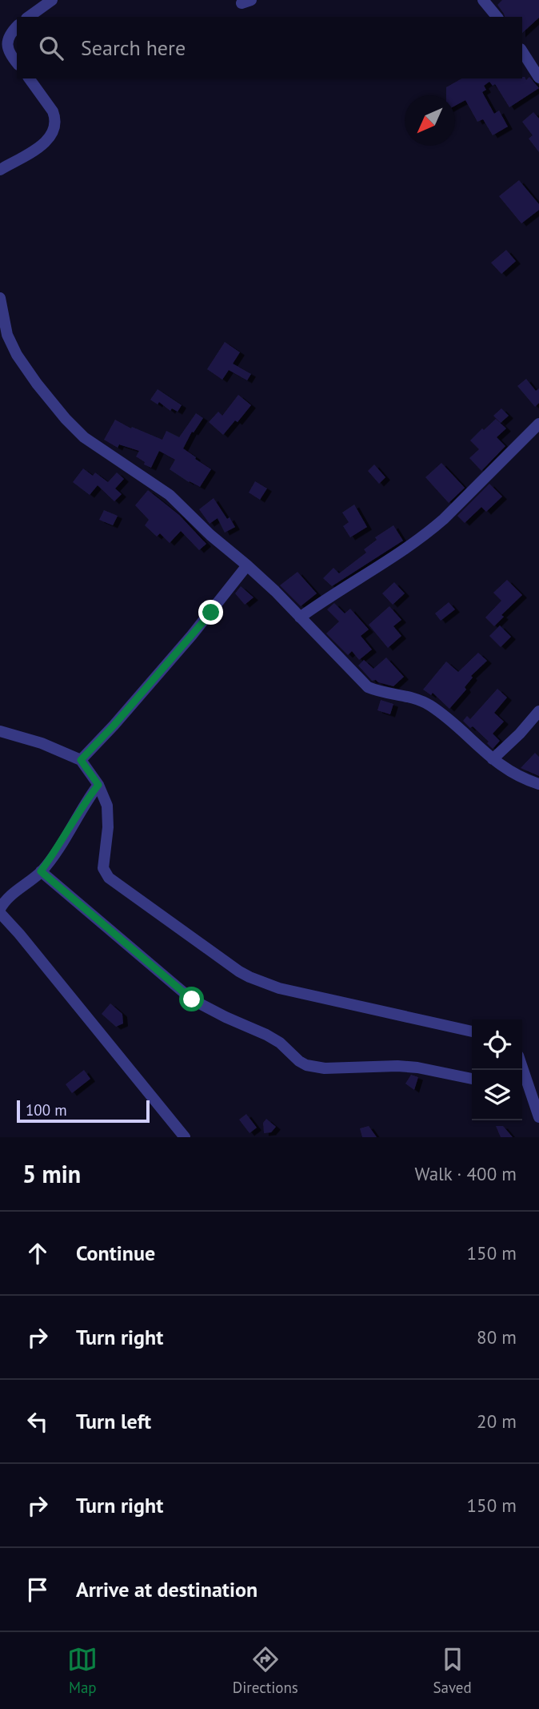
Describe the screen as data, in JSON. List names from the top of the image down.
{
  "scale_bar": "100 m",
  "north": "bottom left",
  "page": {
    "search": "Search here",
    "scale": "100 m",
    "heading": ["5 min", "Walk · 400 m"],
    "list": [
      ["Continue", "150 m"],
      ["Turn right", "80 m"],
      ["Turn left", "20 m"],
      ["Turn right", "150 m"],
      "Arrive at destination"
    ],
    "nav": ["Map", "Directions", "Saved"]
  }
}
